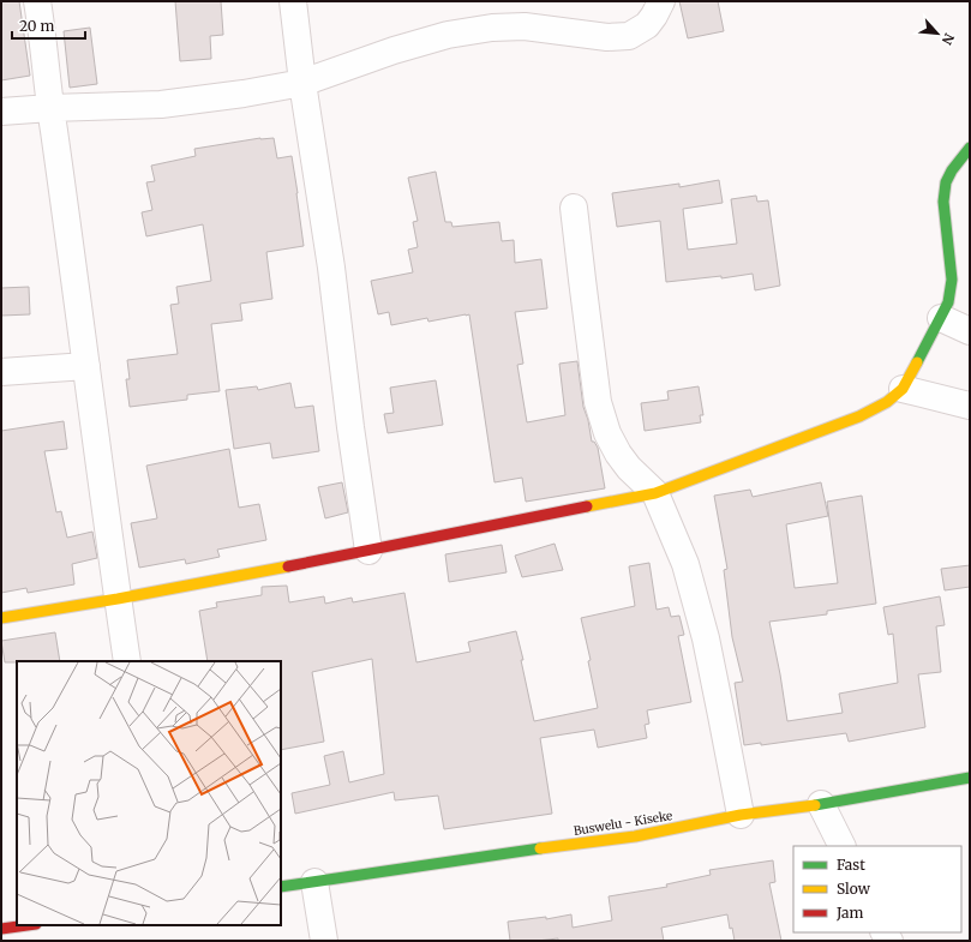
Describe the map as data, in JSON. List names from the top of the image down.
{
  "streets": {
    "street": ["Buswelu - Kiseke"]
  },
  "legend": ["Fast", "Slow", "Jam"],
  "scale_bar": "20 m",
  "north": "bottom right"
}
